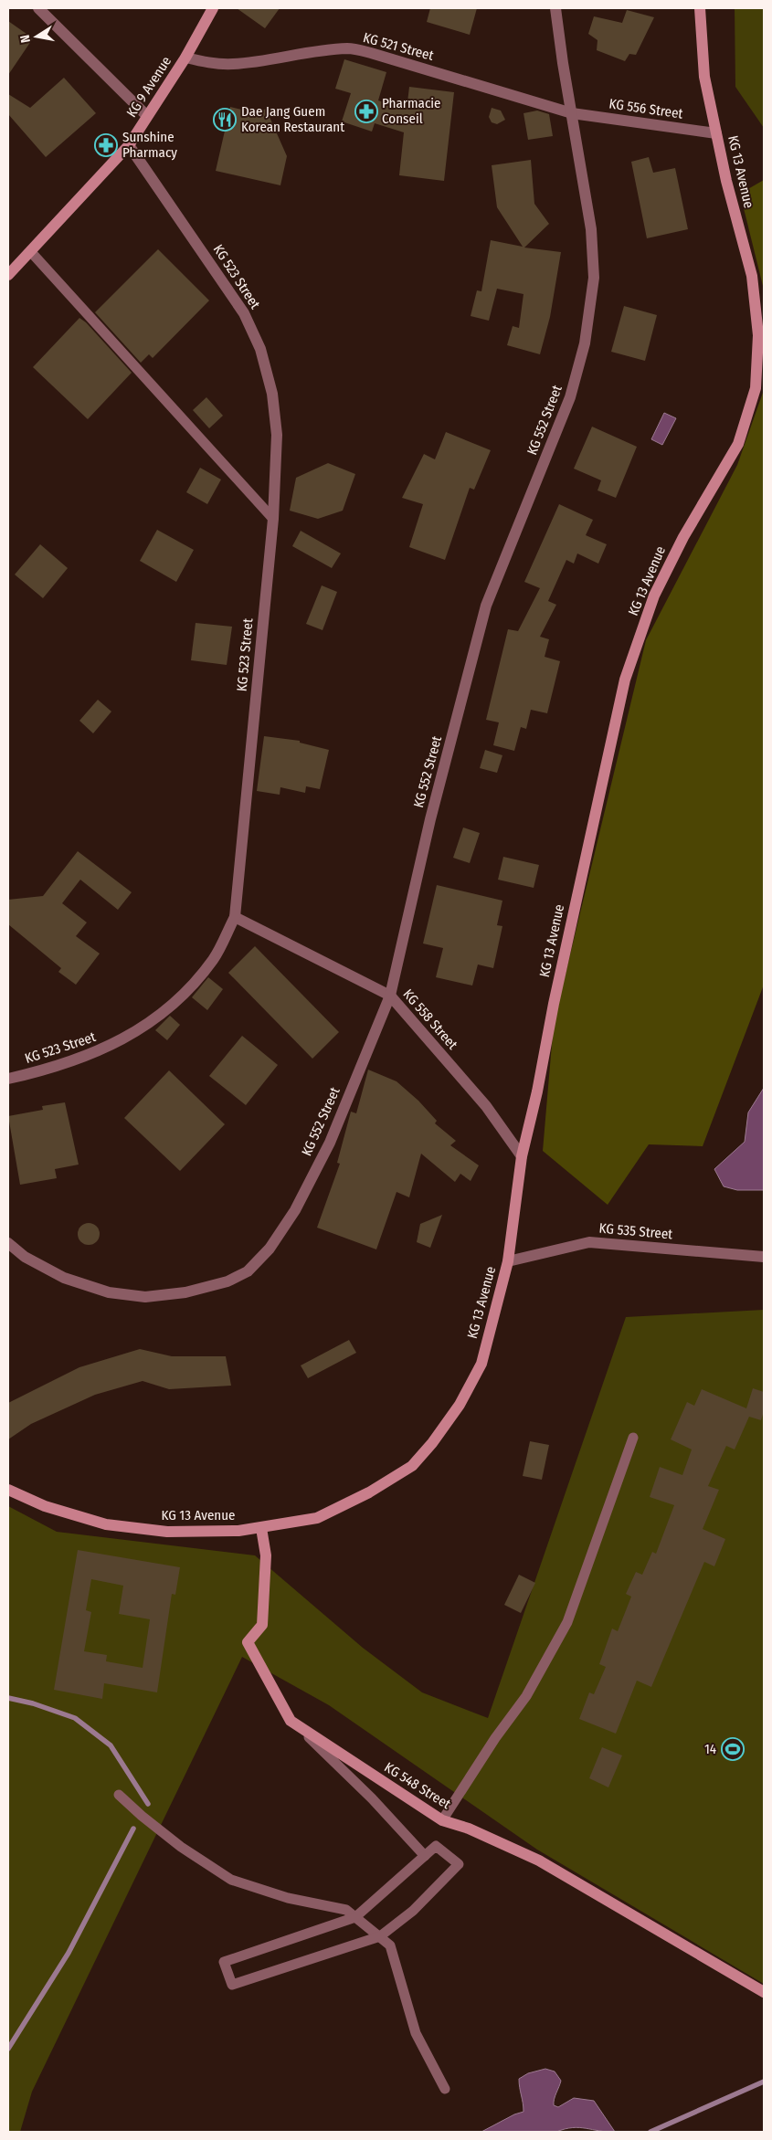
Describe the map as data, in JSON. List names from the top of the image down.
{
  "streets": {
    "street": [
      "KG 521 Street",
      "KG 9 Avenue",
      "KG 556 Street",
      "KG 13 Avenue",
      "KG 523 Street",
      "KG 552 Street",
      "KG 558 Street",
      "KG 535 Street",
      "KG 548 Street"
    ]
  },
  "crossings": [
    ["KG 521 Street", "KG 9 Avenue"],
    ["KG 521 Street", "KG 556 Street"],
    ["KG 521 Street", "KG 552 Street"],
    ["KG 9 Avenue", "KG 523 Street"],
    ["KG 556 Street", "KG 13 Avenue"],
    ["KG 556 Street", "KG 552 Street"],
    ["KG 13 Avenue", "KG 558 Street"],
    ["KG 13 Avenue", "KG 535 Street"],
    ["KG 13 Avenue", "KG 548 Street"],
    ["KG 523 Street", "KG 558 Street"],
    ["KG 552 Street", "KG 558 Street"]
  ],
  "places": {
    "pharmacy": ["Pharmacie Conseil", "Sunshine Pharmacy"],
    "restaurant": ["Dae Jang Guem Korean Restaurant"],
    "sports": ["14"]
  },
  "north": "left"
}
